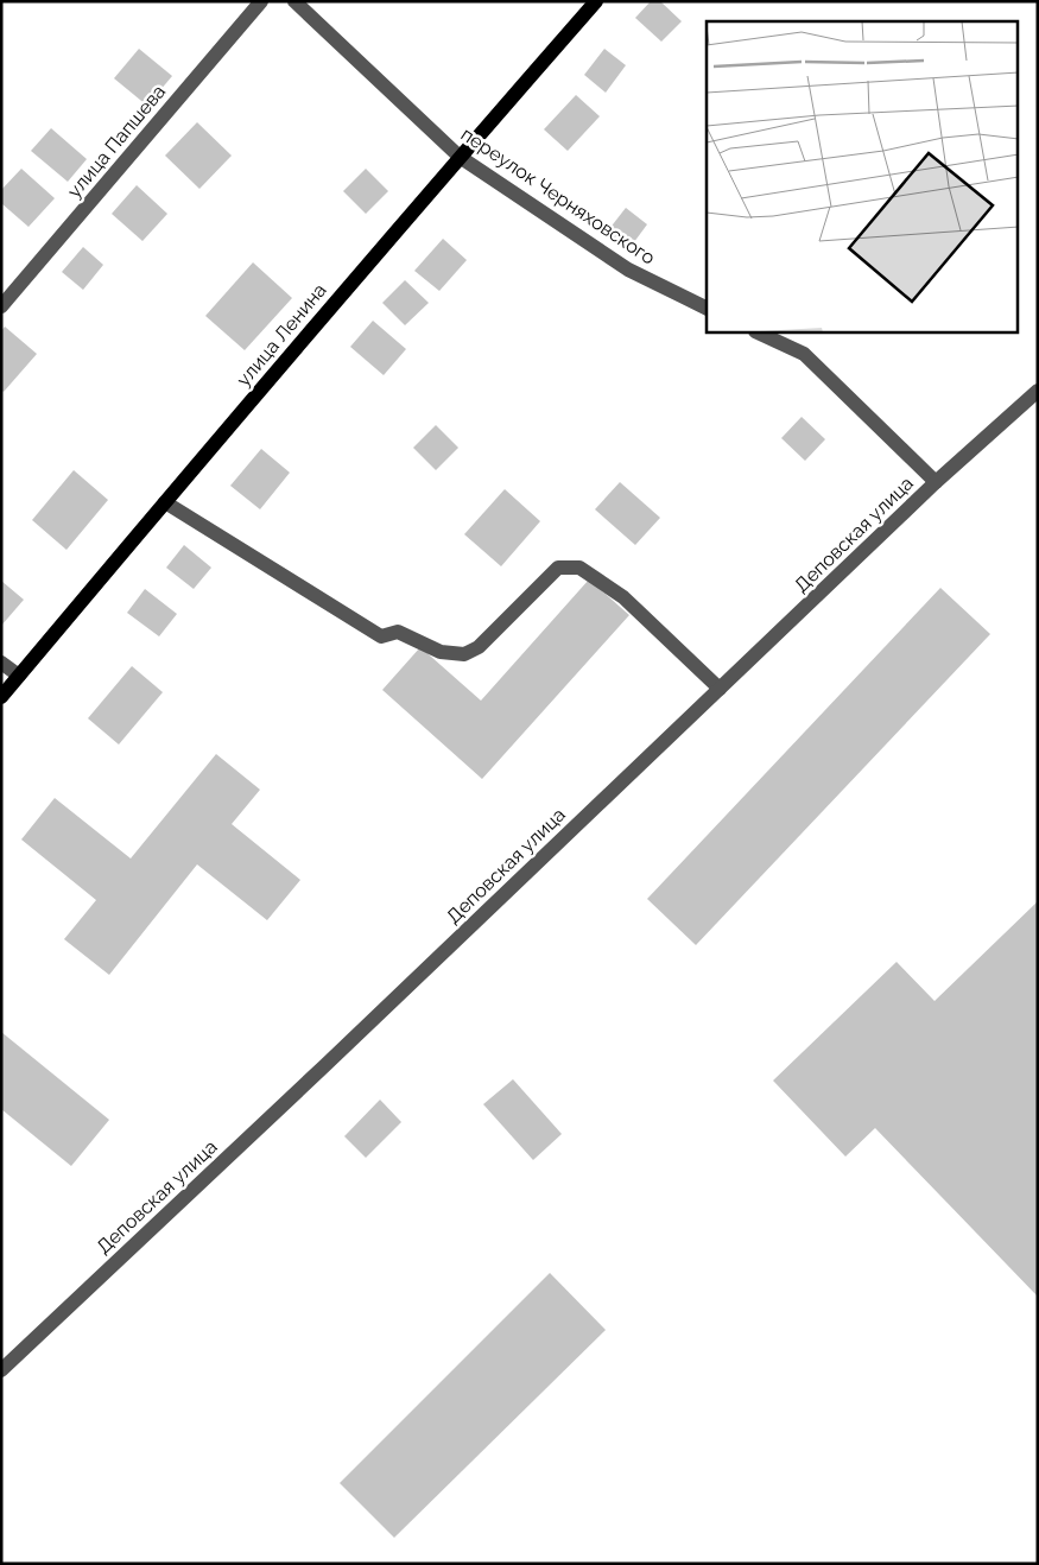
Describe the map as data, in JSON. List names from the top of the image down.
{
  "streets": {
    "main road": ["улица Ленина"],
    "street": ["улица Папшева", "переулок Черняховского", "Деповская улица"]
  },
  "crossings": [
    ["переулок Черняховского", "улица Ленина"]
  ]
}
